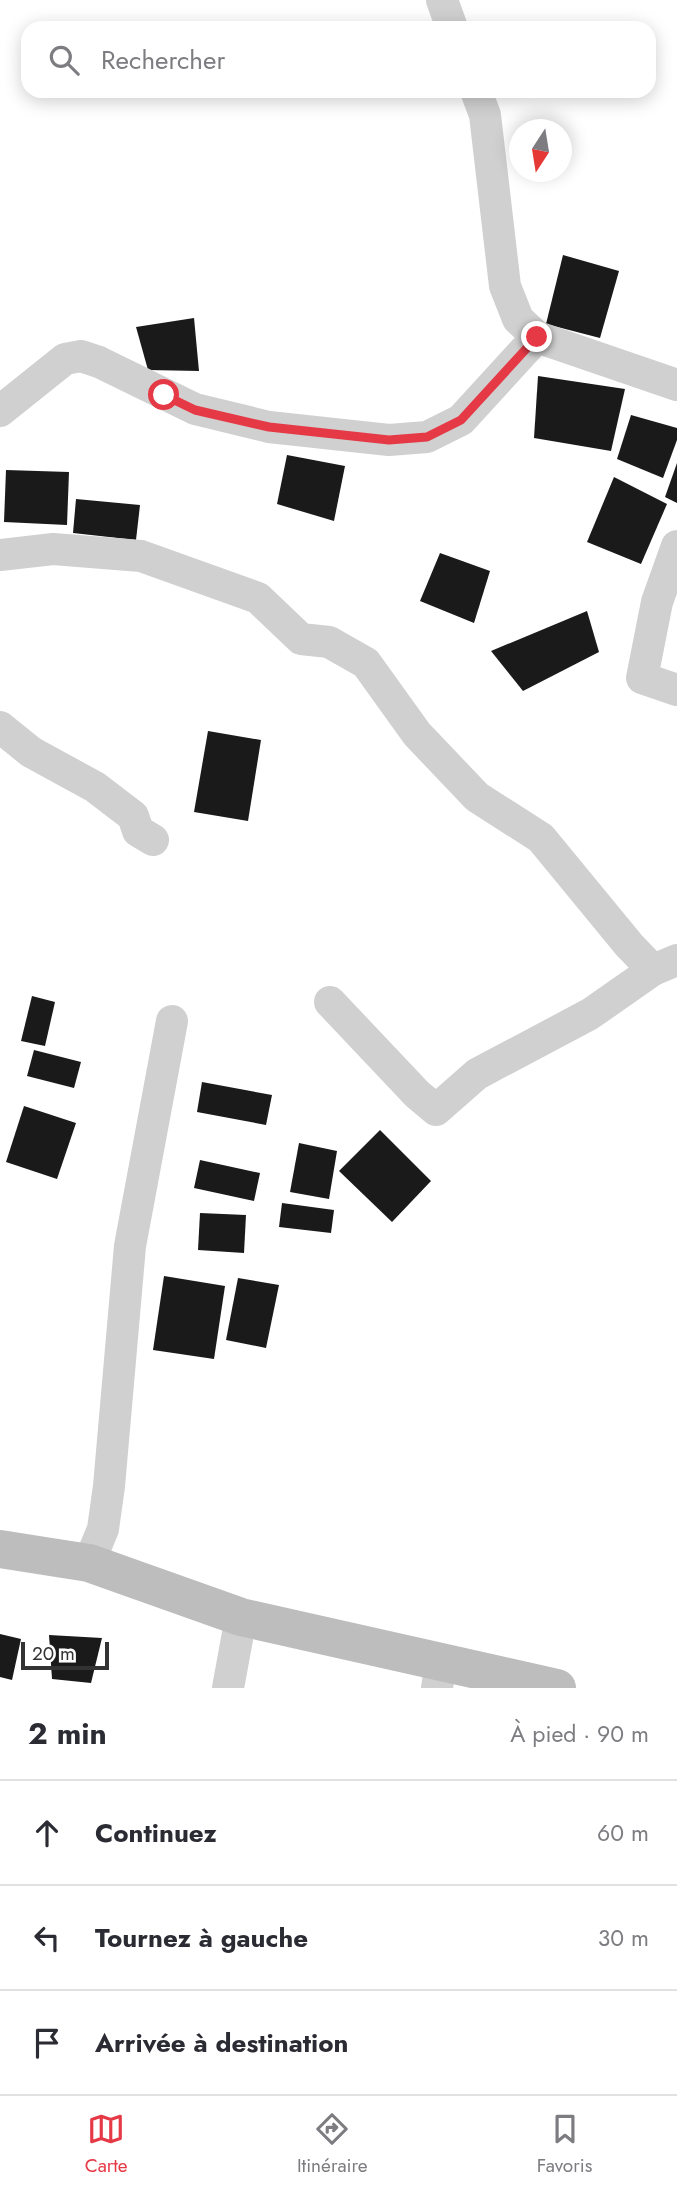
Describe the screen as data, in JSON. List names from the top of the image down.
{
  "scale_bar": "20 m",
  "north": "bottom",
  "page": {
    "search": "Rechercher",
    "scale": "20 m",
    "heading": ["2 min", "À pied · 90 m"],
    "list": [
      ["Continuez", "60 m"],
      ["Tournez à gauche", "30 m"],
      "Arrivée à destination"
    ],
    "nav": ["Carte", "Itinéraire", "Favoris"]
  }
}
